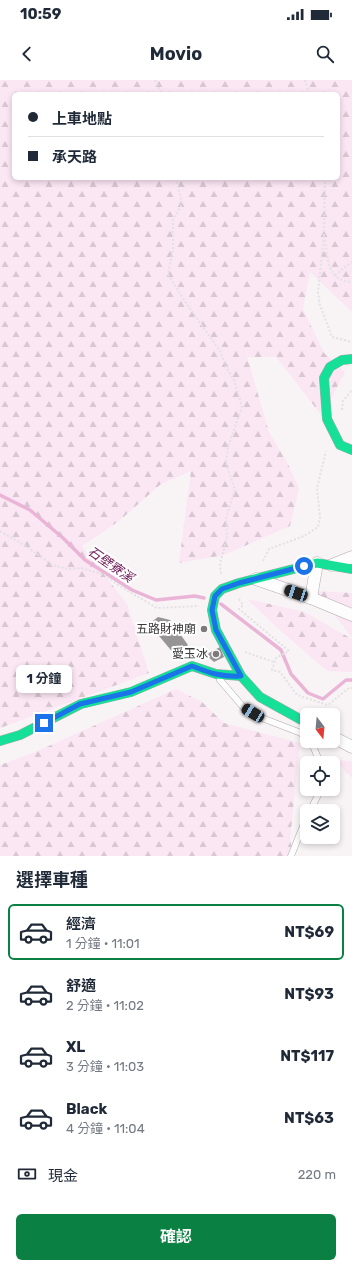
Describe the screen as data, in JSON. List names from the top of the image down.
{
  "water": ["石壁寮溪"],
  "places": ["五路財神廟", "愛玉冰"],
  "north": "bottom",
  "page": {
    "status": "10:59",
    "header": "Movio",
    "banner": ["上車地點", "承天路"],
    "bubble": "1 分鐘",
    "heading": "選擇車種",
    "list": [
      {
        "name": "經濟",
        "note": "1 分鐘 · 11:01",
        "value": "NT$69"
      },
      {
        "name": "舒適",
        "note": "2 分鐘 · 11:02",
        "value": "NT$93"
      },
      {
        "name": "XL",
        "note": "3 分鐘 · 11:03",
        "value": "NT$117"
      },
      {
        "name": "Black",
        "note": "4 分鐘 · 11:04",
        "value": "NT$63"
      }
    ],
    "pay": ["現金", "220 m"],
    "buttons": "確認"
  }
}
